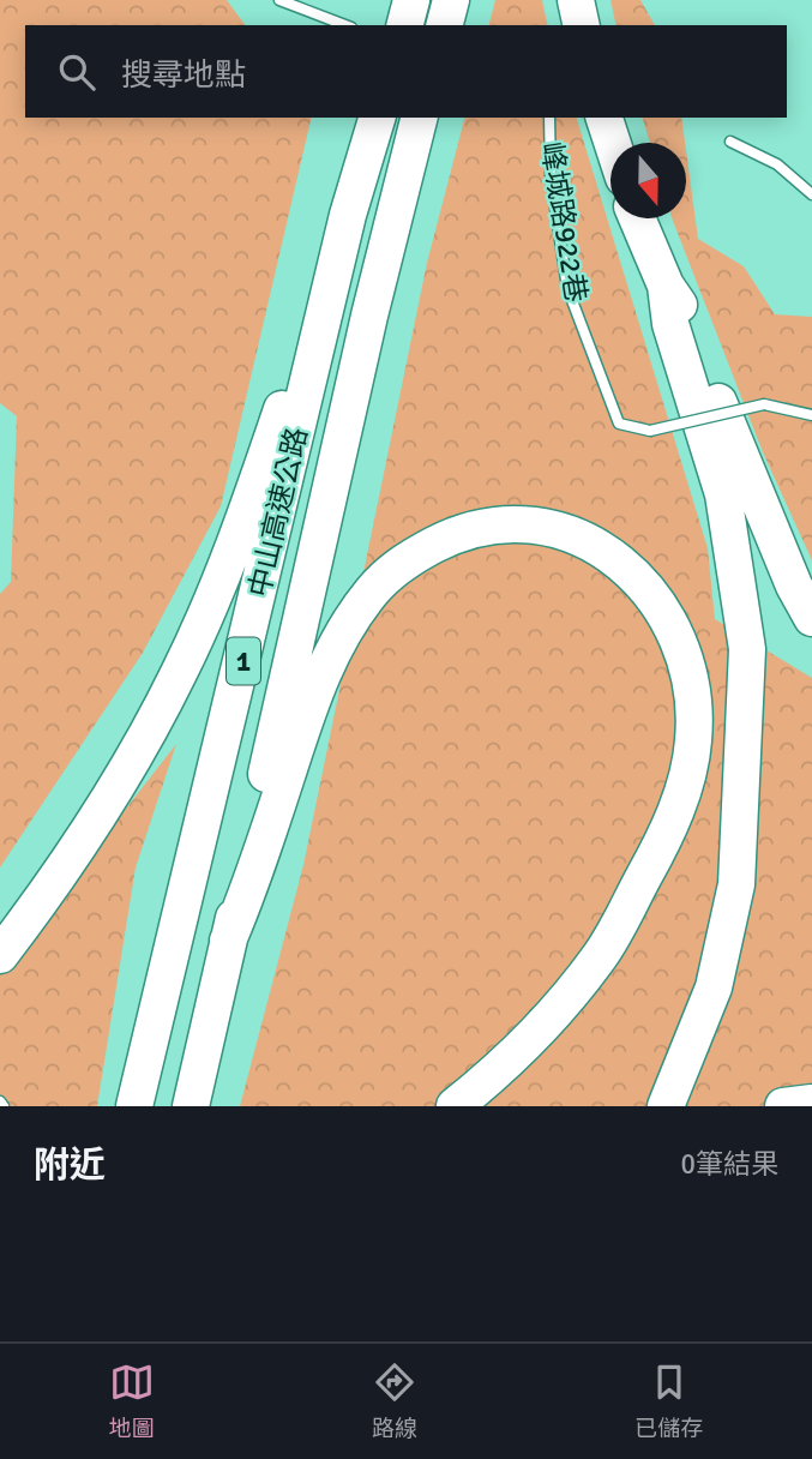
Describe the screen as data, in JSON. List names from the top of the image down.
{
  "streets": {
    "highway": ["中山高速公路", "1"],
    "lane": ["峰城路922巷"]
  },
  "north": "bottom",
  "page": {
    "search": "搜尋地點",
    "heading": ["附近", "0筆結果"],
    "nav": ["地圖", "路線", "已儲存"]
  }
}
